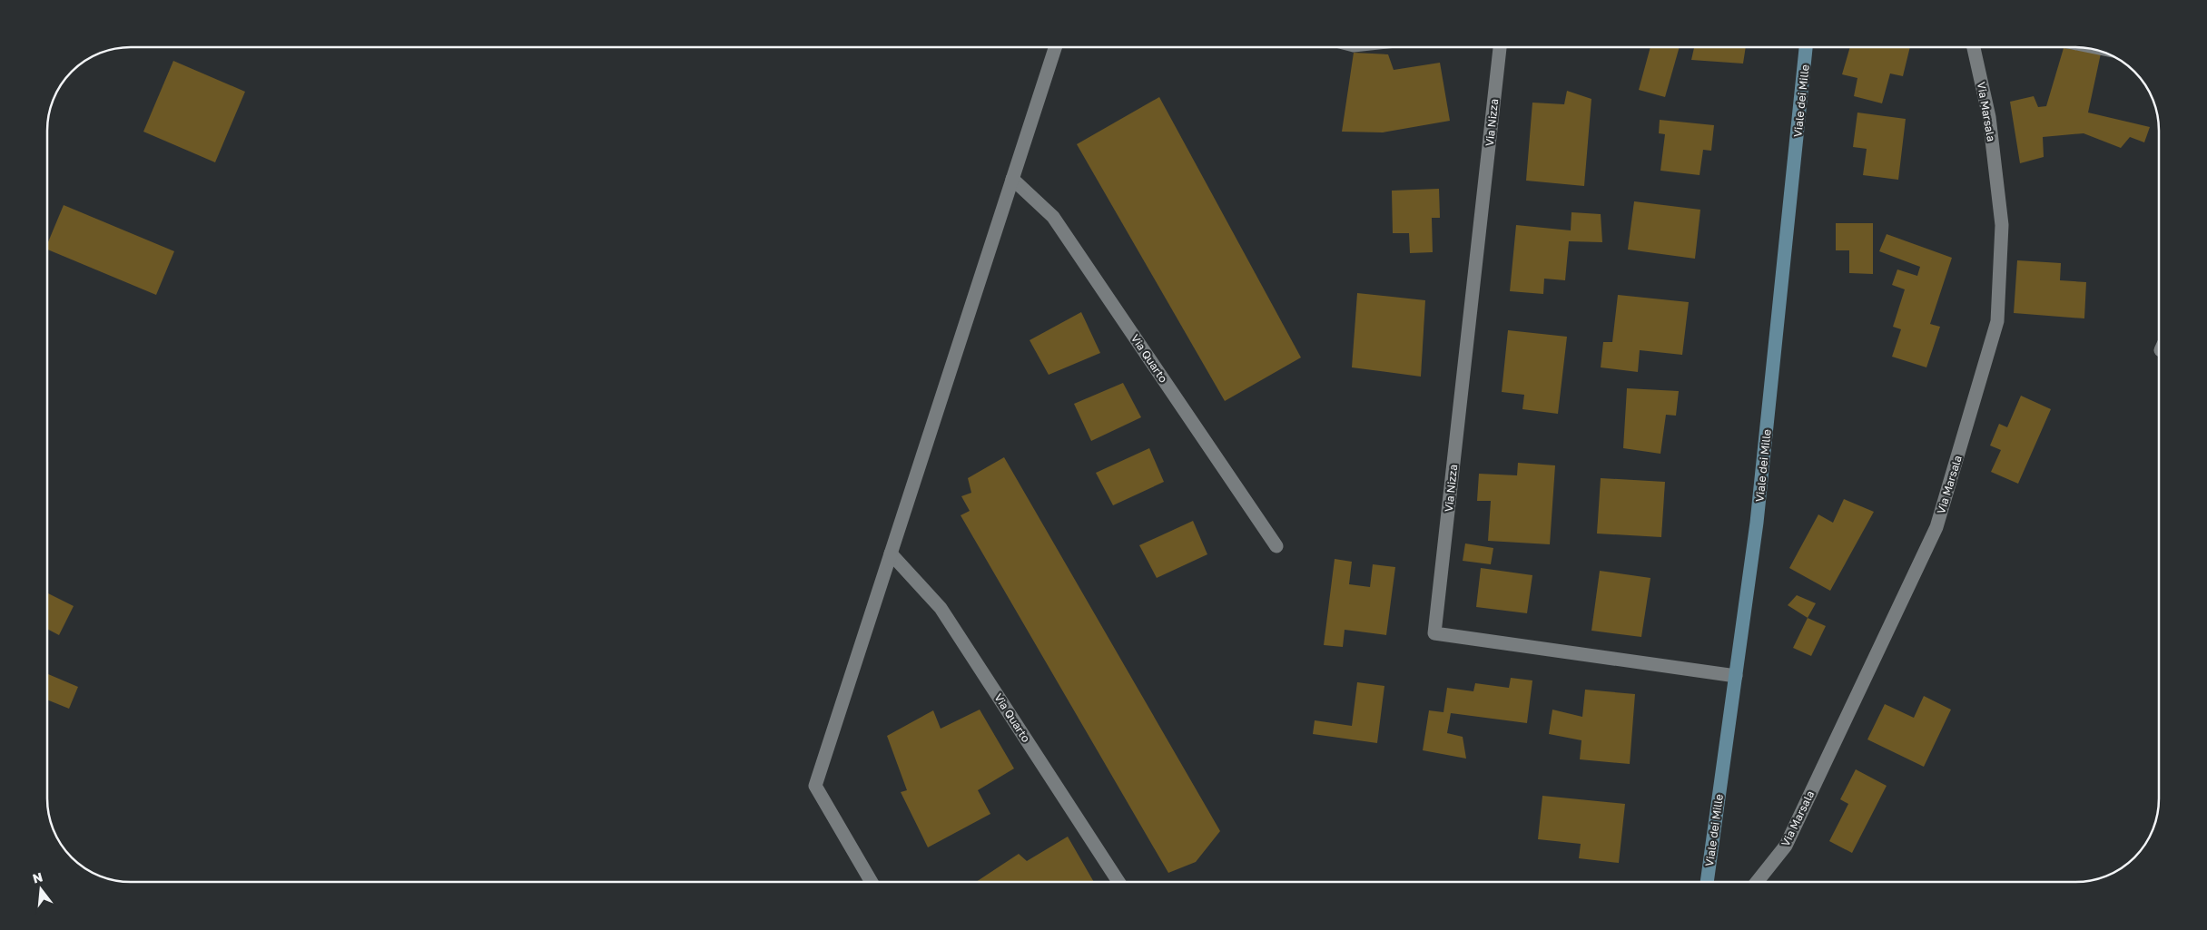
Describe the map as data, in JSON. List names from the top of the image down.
{
  "streets": {
    "main road": ["Viale dei Mille"],
    "street": ["Via Marsala", "Via Nizza", "Via Quarto"]
  },
  "crossings": [
    ["Viale dei Mille", "Via Nizza"]
  ],
  "north": "top"
}
